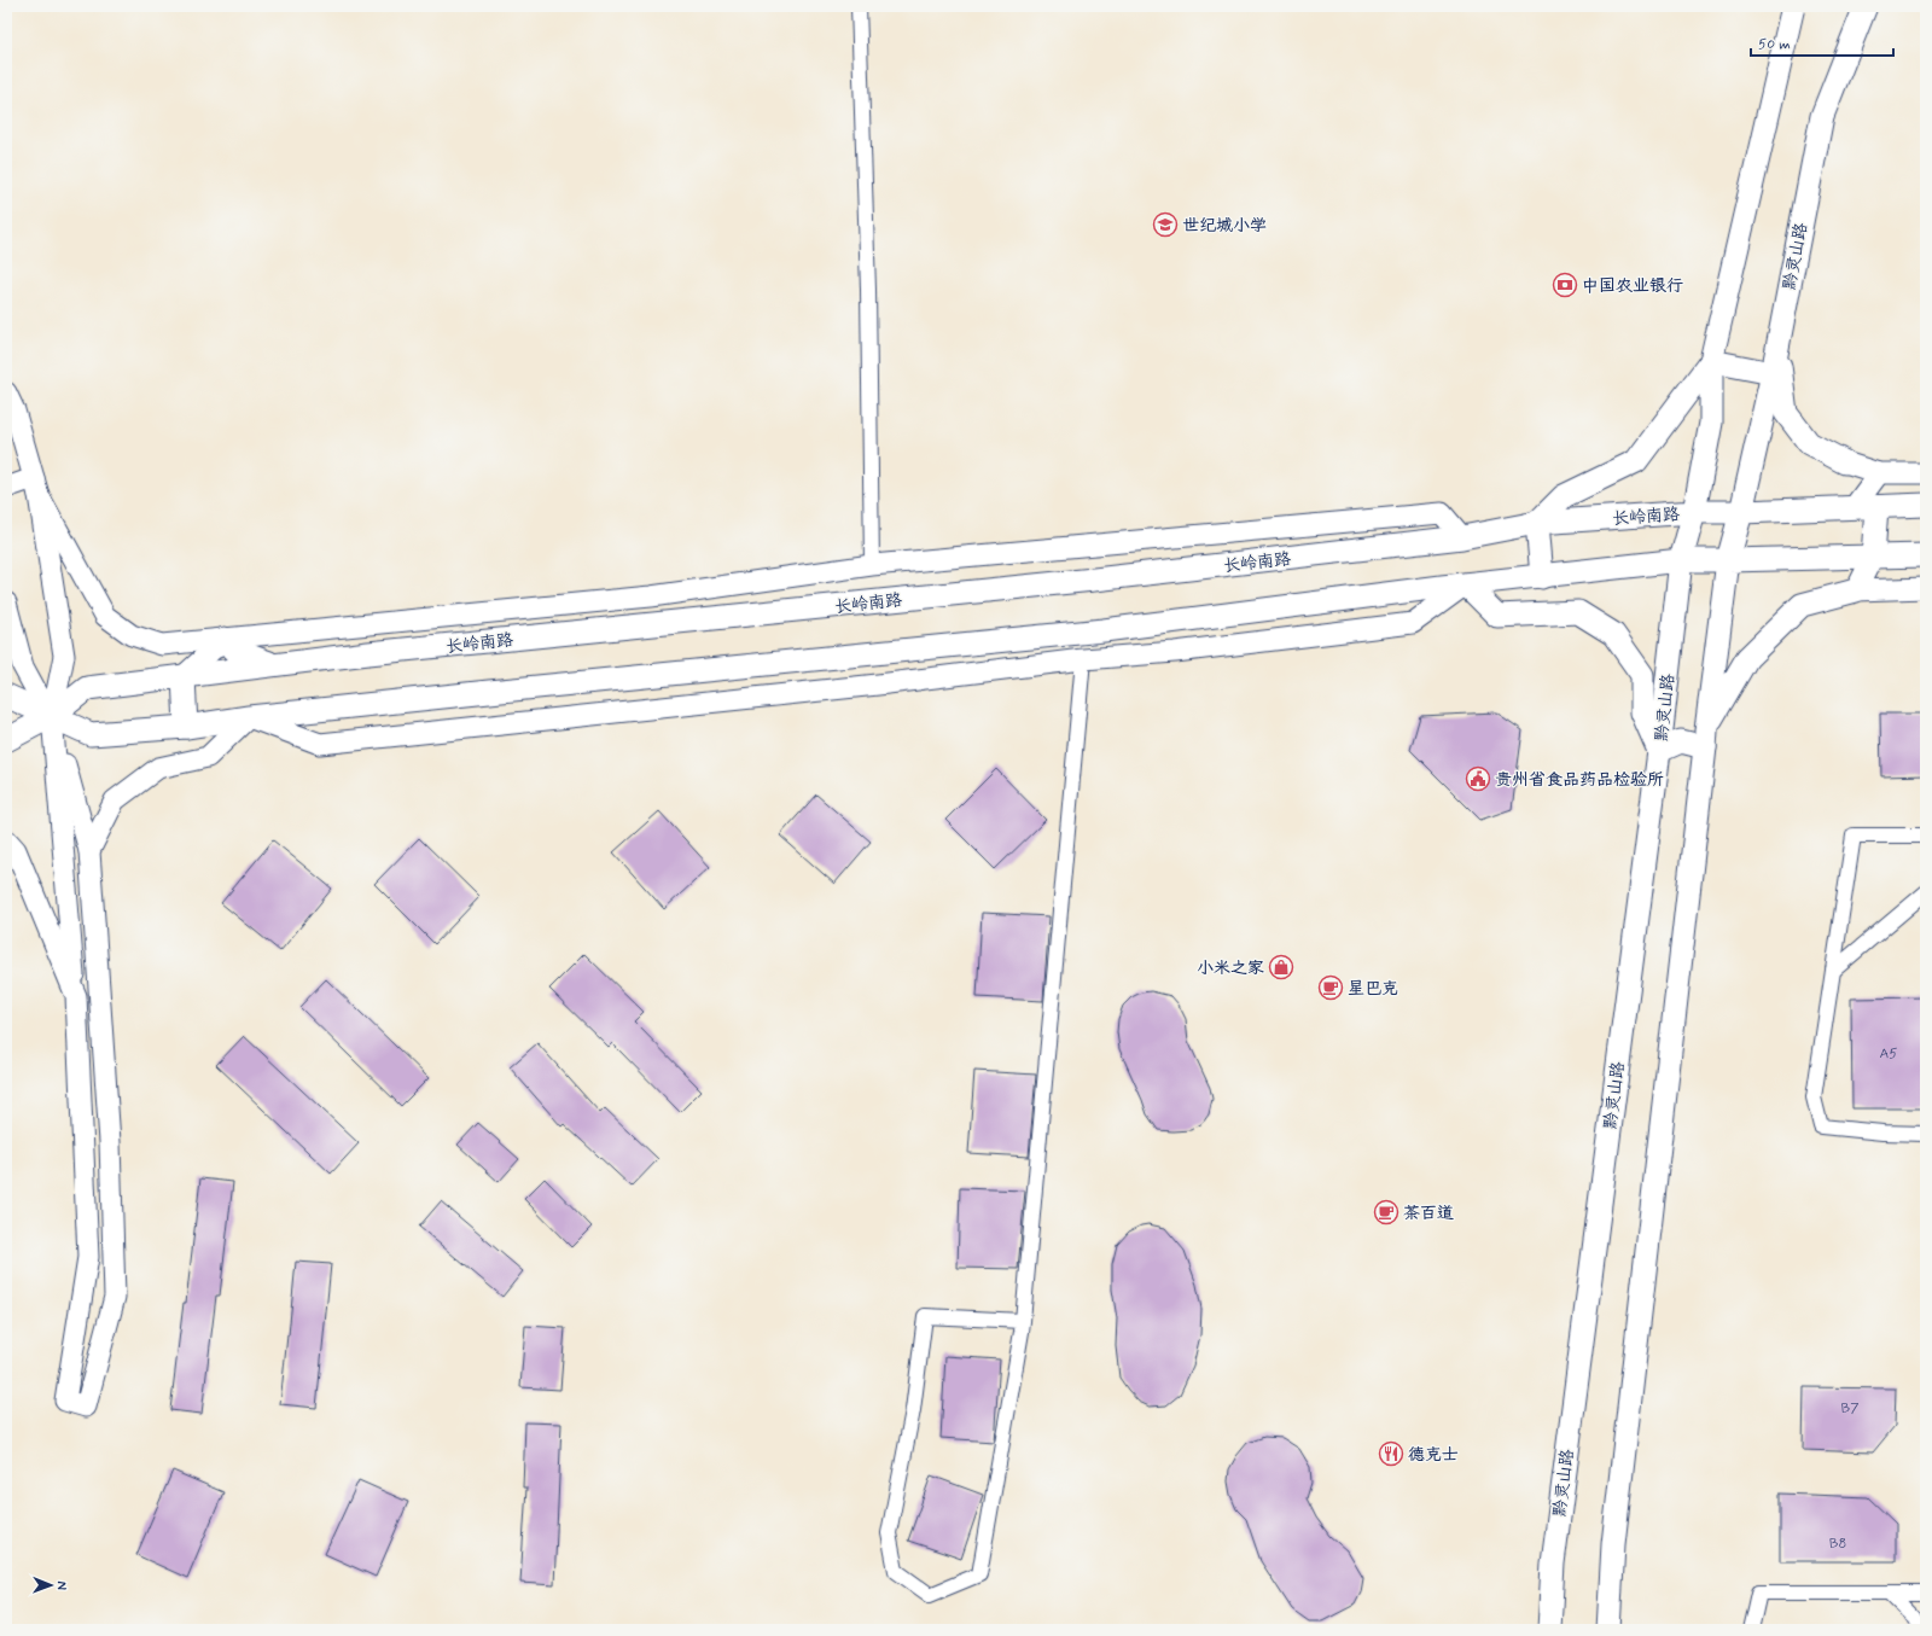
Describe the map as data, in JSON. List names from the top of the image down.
{
  "streets": {
    "main road": ["黔灵山路", "长岭南路"]
  },
  "crossings": [
    ["黔灵山路", "长岭南路"]
  ],
  "places": {
    "school or university": ["世纪城小学"],
    "bank": ["中国农业银行"],
    "public building": ["贵州省食品药品检验所"],
    "shop": ["小米之家"],
    "cafe": ["星巴克", "茶百道"],
    "restaurant": ["德克士"]
  },
  "house_numbers": ["A5", "B7", "B8"],
  "scale_bar": "50 m",
  "north": "right"
}
